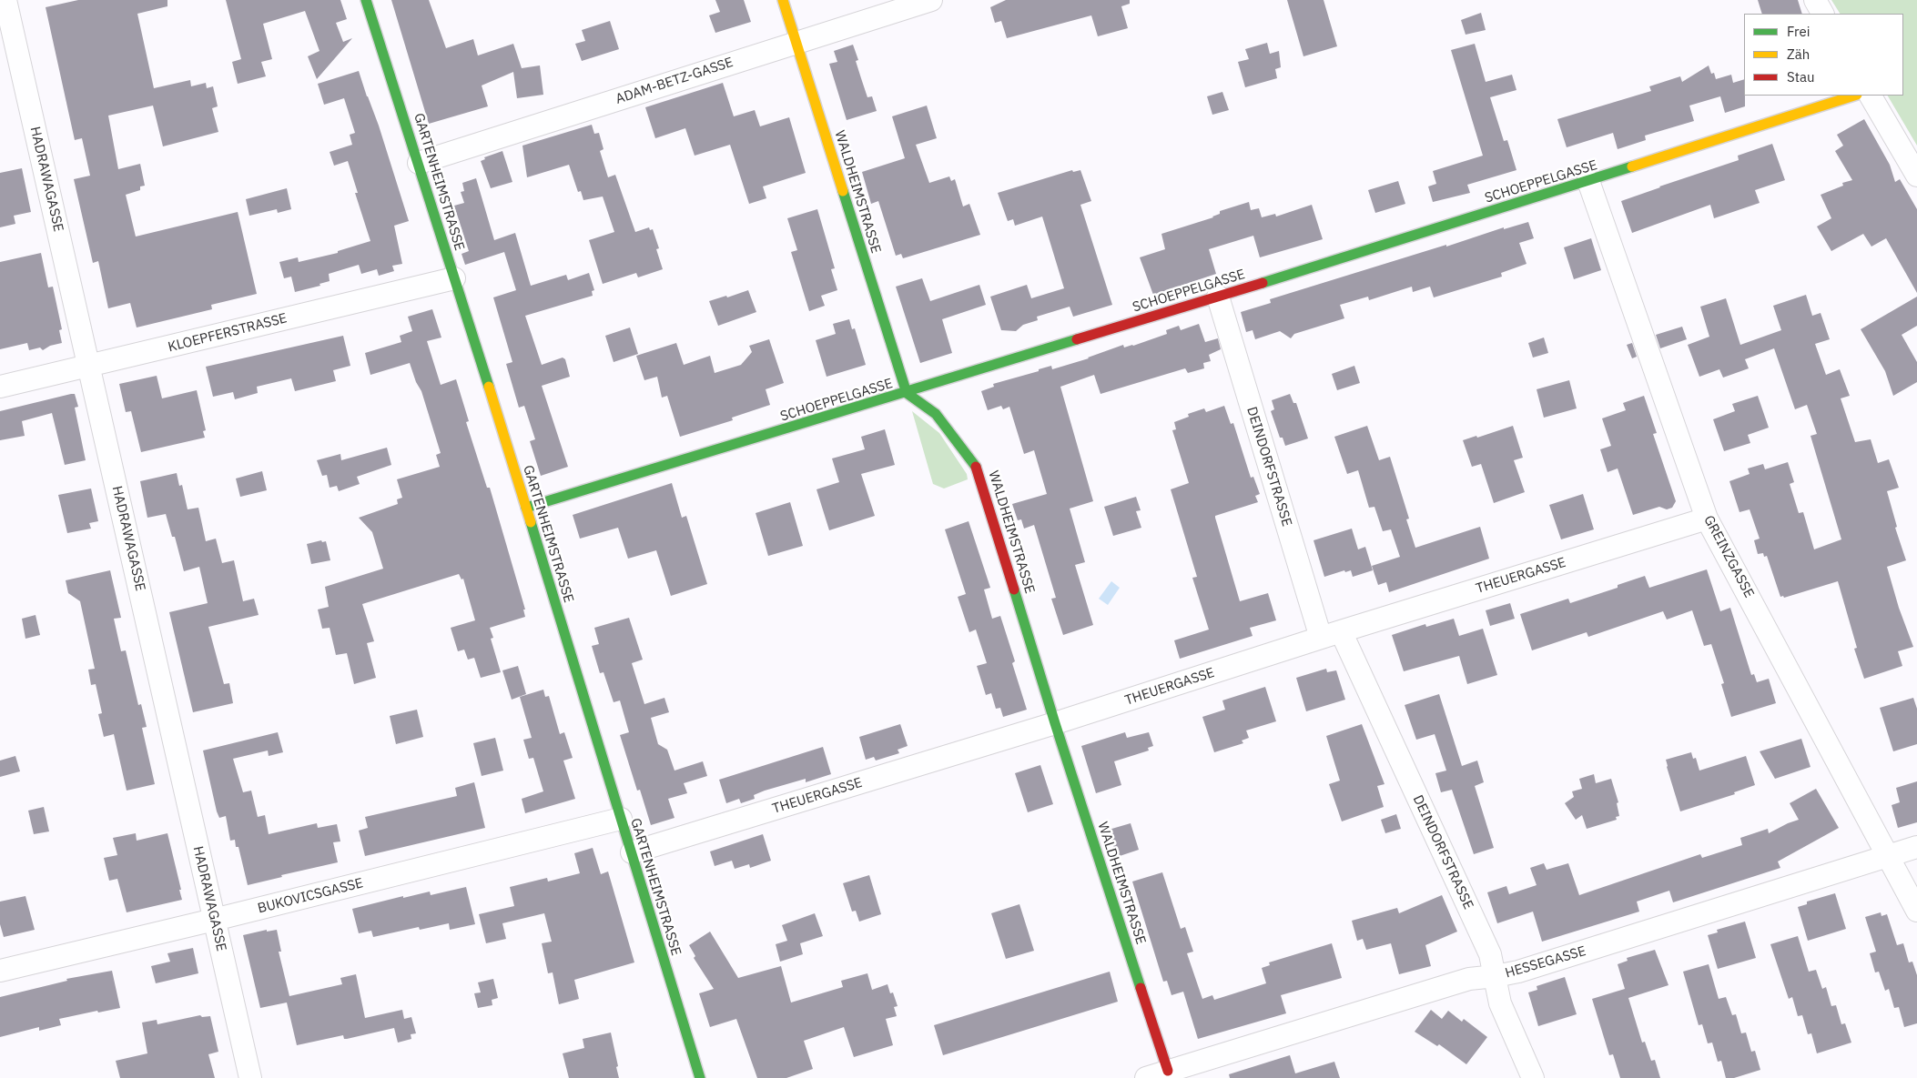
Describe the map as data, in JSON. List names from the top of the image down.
{
  "streets": {
    "street": [
      "ADAM-BETZ-GASSE",
      "HADRAWAGASSE",
      "GARTENHEIMSTRASSE",
      "SCHOEPPELGASSE",
      "WALDHEIMSTRASSE",
      "KLOEPFERSTRASSE",
      "DEINDORFSTRASSE",
      "GREINZGASSE",
      "THEUERGASSE",
      "BUKOVICSGASSE",
      "HESSEGASSE"
    ]
  },
  "crossings": [
    ["ADAM-BETZ-GASSE", "GARTENHEIMSTRASSE"],
    ["ADAM-BETZ-GASSE", "WALDHEIMSTRASSE"],
    ["HADRAWAGASSE", "KLOEPFERSTRASSE"],
    ["HADRAWAGASSE", "BUKOVICSGASSE"],
    ["GARTENHEIMSTRASSE", "SCHOEPPELGASSE"],
    ["GARTENHEIMSTRASSE", "KLOEPFERSTRASSE"],
    ["GARTENHEIMSTRASSE", "THEUERGASSE"],
    ["GARTENHEIMSTRASSE", "BUKOVICSGASSE"],
    ["SCHOEPPELGASSE", "WALDHEIMSTRASSE"],
    ["SCHOEPPELGASSE", "DEINDORFSTRASSE"],
    ["SCHOEPPELGASSE", "GREINZGASSE"],
    ["WALDHEIMSTRASSE", "THEUERGASSE"],
    ["WALDHEIMSTRASSE", "HESSEGASSE"],
    ["DEINDORFSTRASSE", "THEUERGASSE"],
    ["DEINDORFSTRASSE", "HESSEGASSE"],
    ["GREINZGASSE", "THEUERGASSE"],
    ["GREINZGASSE", "HESSEGASSE"]
  ],
  "legend": ["Frei", "Zäh", "Stau"]
}
